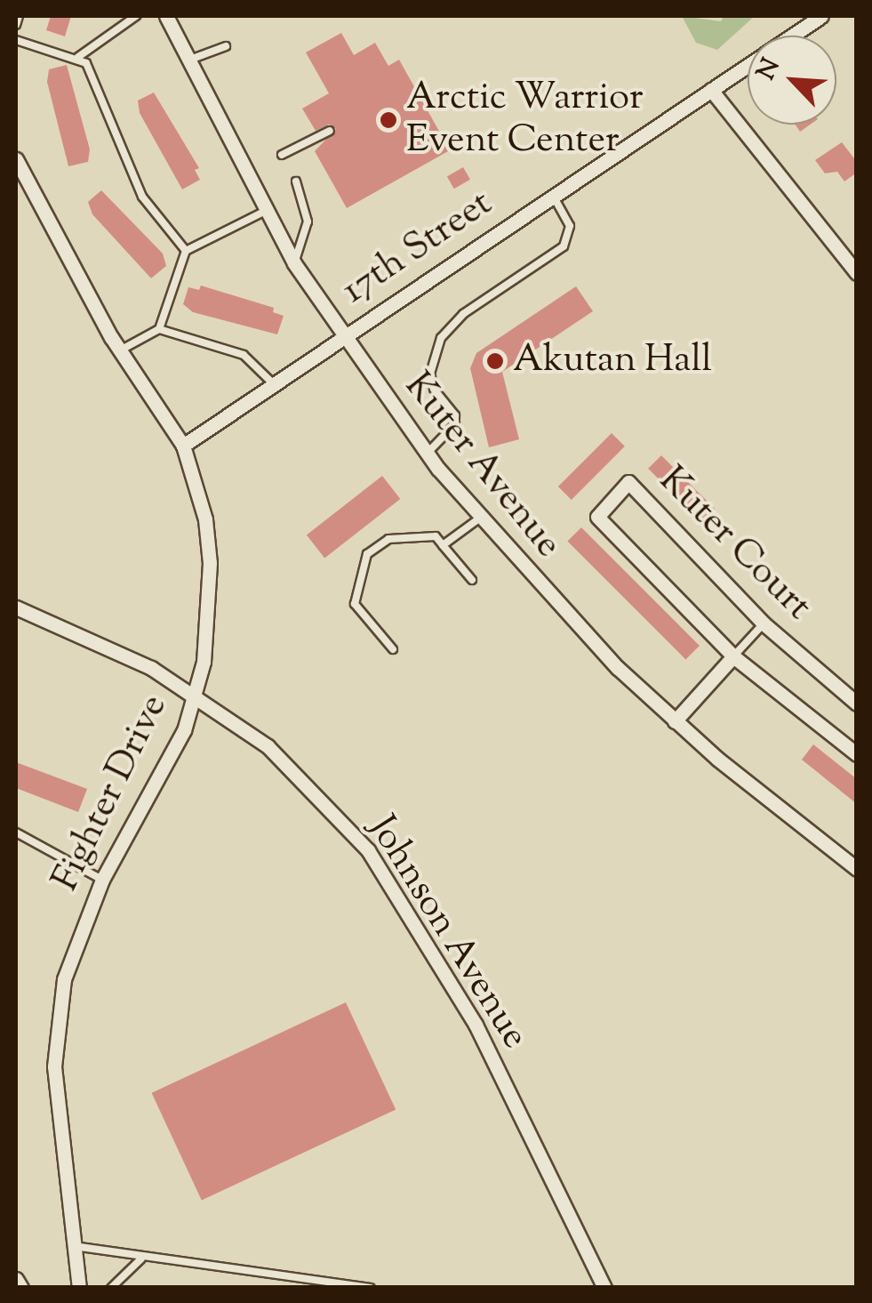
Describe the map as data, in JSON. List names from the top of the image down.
{
  "streets": {
    "street": [
      "17th Street",
      "Kuter Avenue",
      "Kuter Court",
      "Fighter Drive",
      "Johnson Avenue"
    ]
  },
  "crossings": [
    ["17th Street", "Kuter Avenue"],
    ["17th Street", "Fighter Drive"],
    ["Fighter Drive", "Johnson Avenue"]
  ],
  "places": ["Arctic Warrior Event Center", "Akutan Hall"],
  "north": "top left"
}
